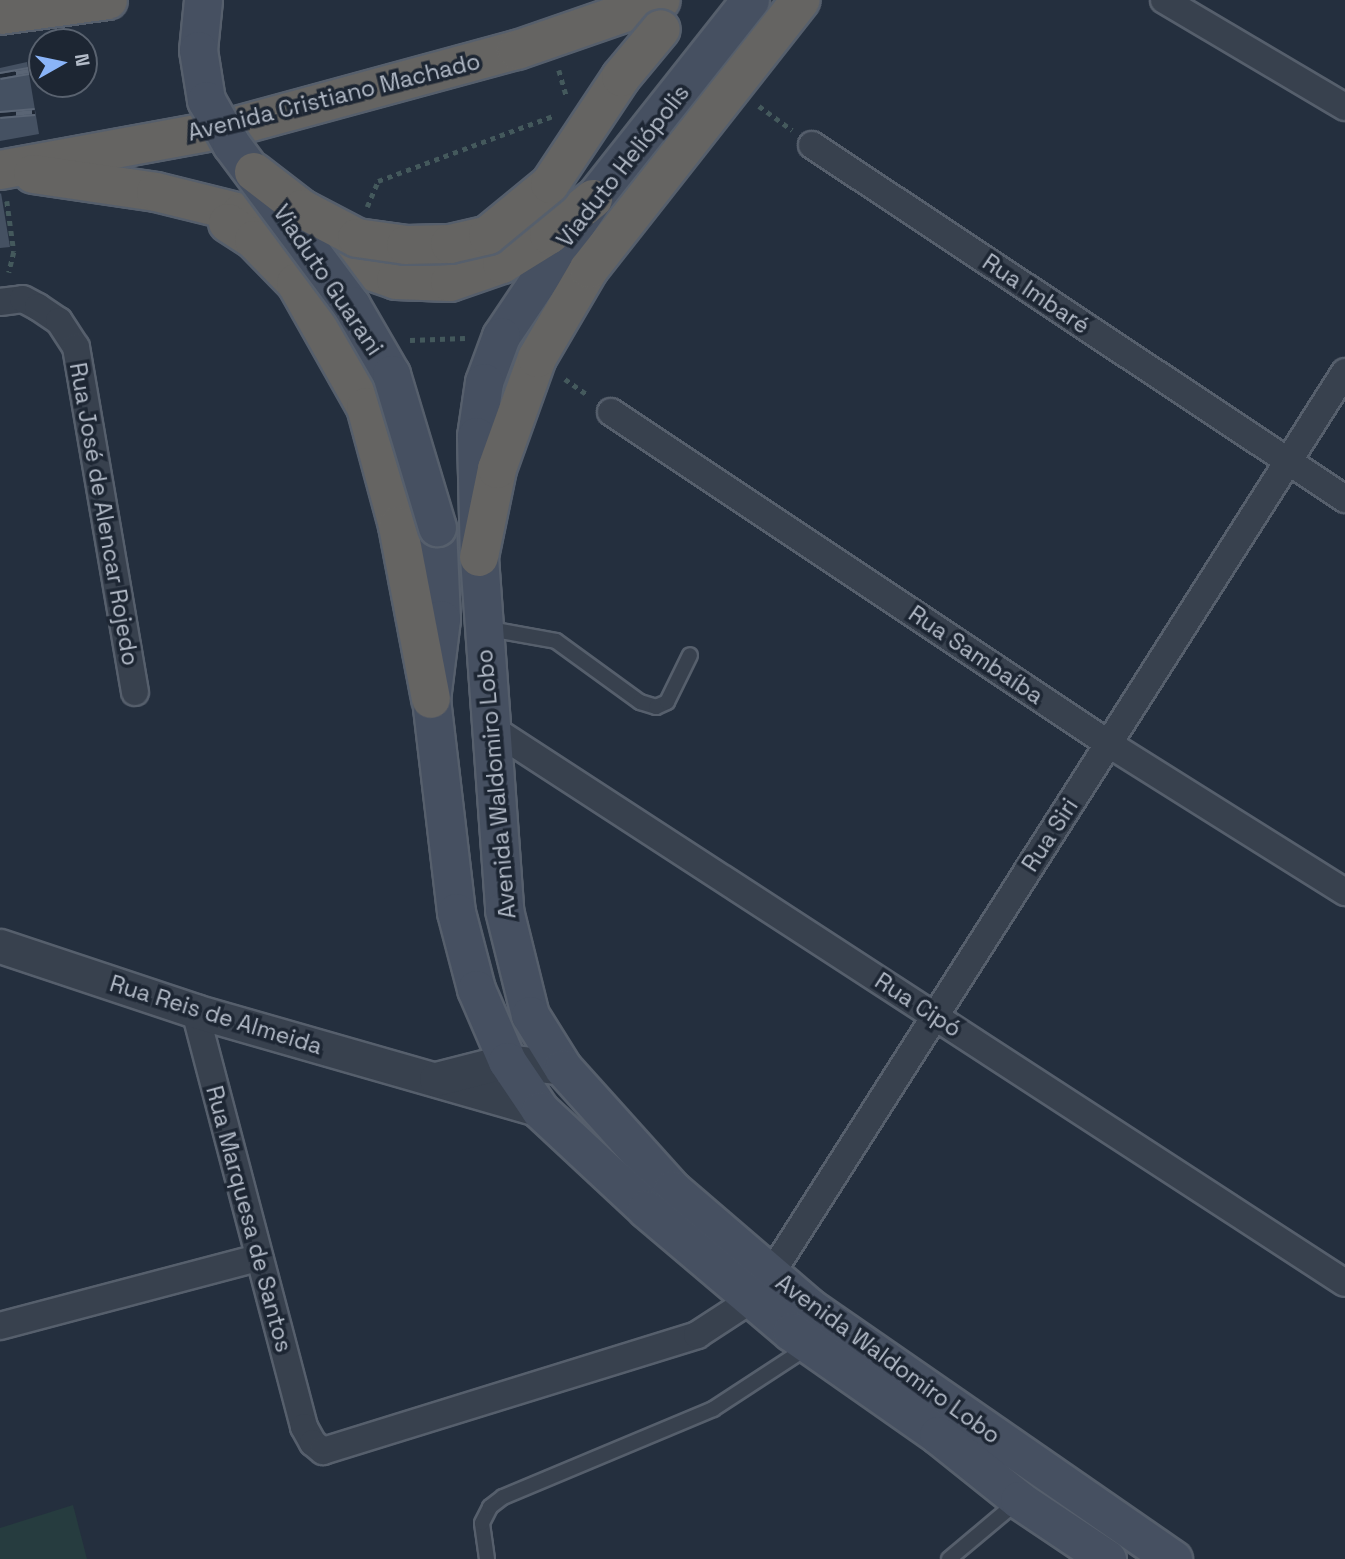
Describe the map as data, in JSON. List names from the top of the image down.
{
  "streets": {
    "highway": ["Avenida Cristiano Machado"],
    "main road": ["Viaduto Heliópolis", "Viaduto Guarani", "Avenida Waldomiro Lobo"],
    "street": [
      "Rua Imbaré",
      "Rua José de Alencar Rojedo",
      "Rua Sambaíba",
      "Rua Siri",
      "Rua Cipó",
      "Rua Reis de Almeida",
      "Rua Marquesa de Santos"
    ]
  },
  "crossings": [
    ["Viaduto Heliópolis", "Avenida Waldomiro Lobo"],
    ["Viaduto Guarani", "Avenida Waldomiro Lobo"],
    ["Rua Imbaré", "Rua Siri"],
    ["Rua Sambaíba", "Rua Siri"],
    ["Avenida Waldomiro Lobo", "Rua Siri"],
    ["Avenida Waldomiro Lobo", "Rua Cipó"],
    ["Avenida Waldomiro Lobo", "Rua Reis de Almeida"],
    ["Avenida Waldomiro Lobo", "Rua Marquesa de Santos"],
    ["Rua Siri", "Rua Cipó"],
    ["Rua Siri", "Rua Marquesa de Santos"],
    ["Rua Reis de Almeida", "Rua Marquesa de Santos"]
  ],
  "north": "right"
}
